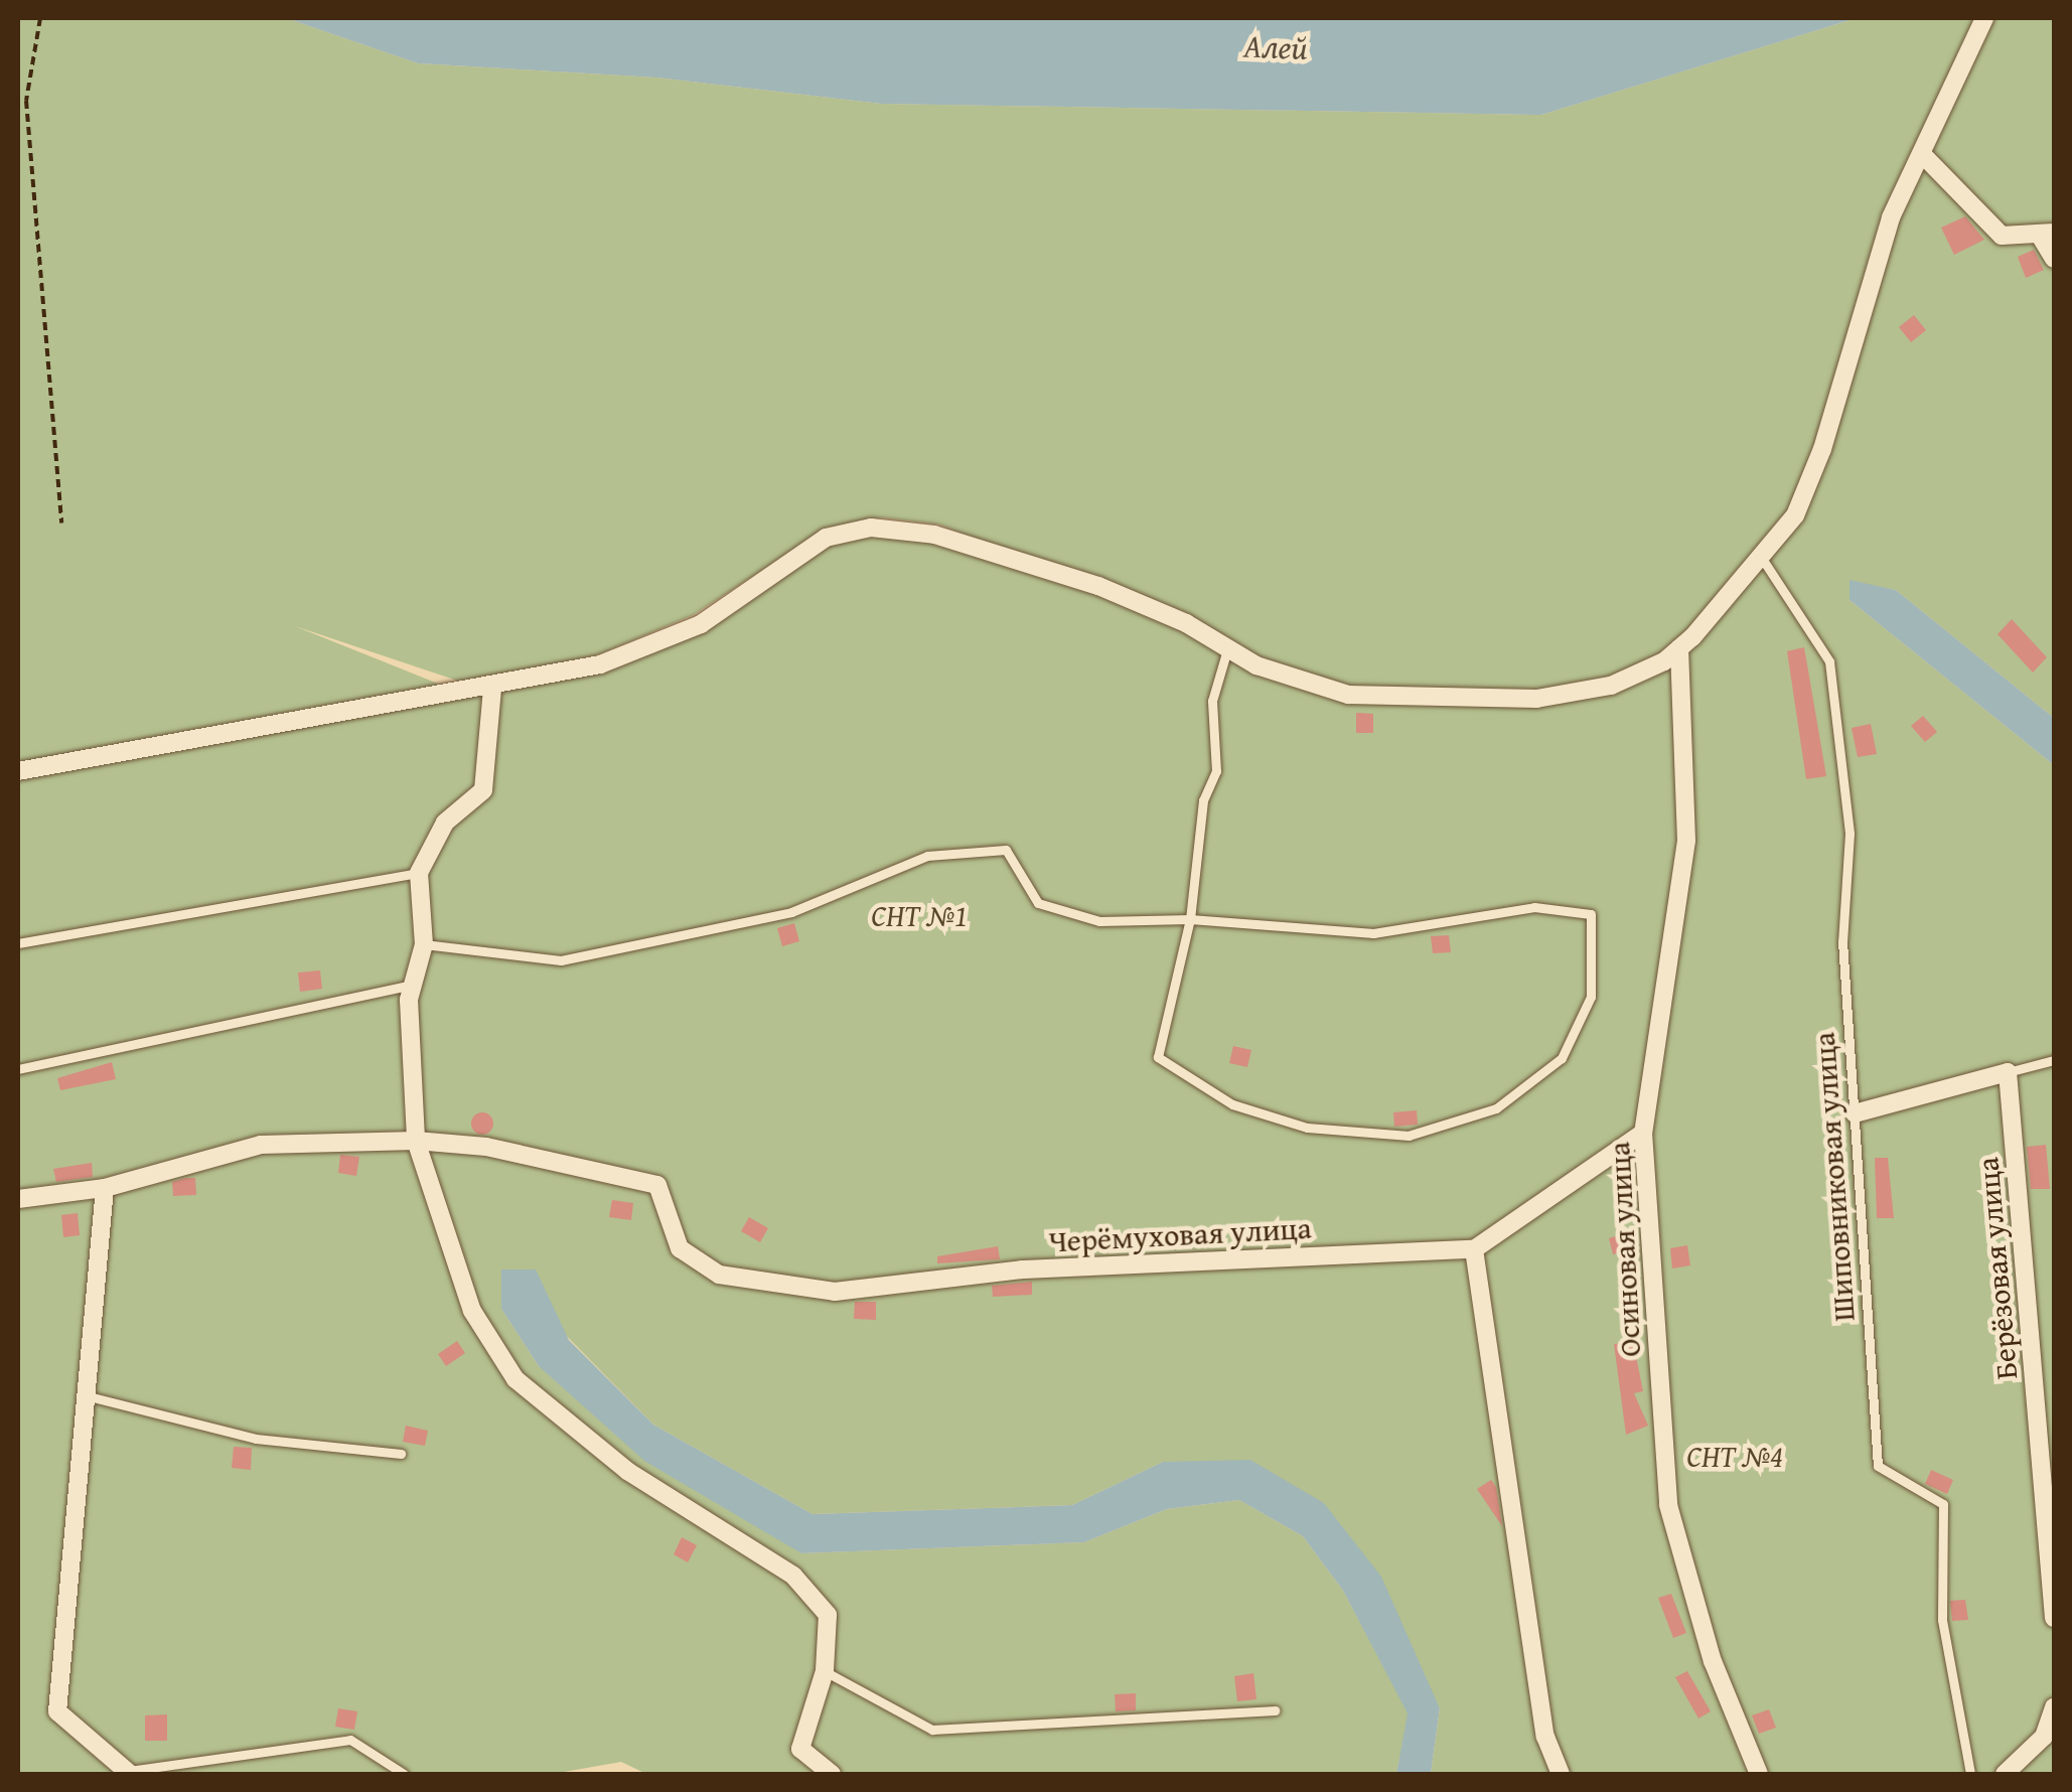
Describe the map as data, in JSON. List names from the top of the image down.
{
  "streets": {
    "street": ["Черёмуховая улица", "Осиновая улица", "Берёзовая улица"],
    "lane": ["Шиповниковая улица"]
  },
  "water": ["Алей"],
  "parks": ["СНТ №1", "СНТ №4"]
}
